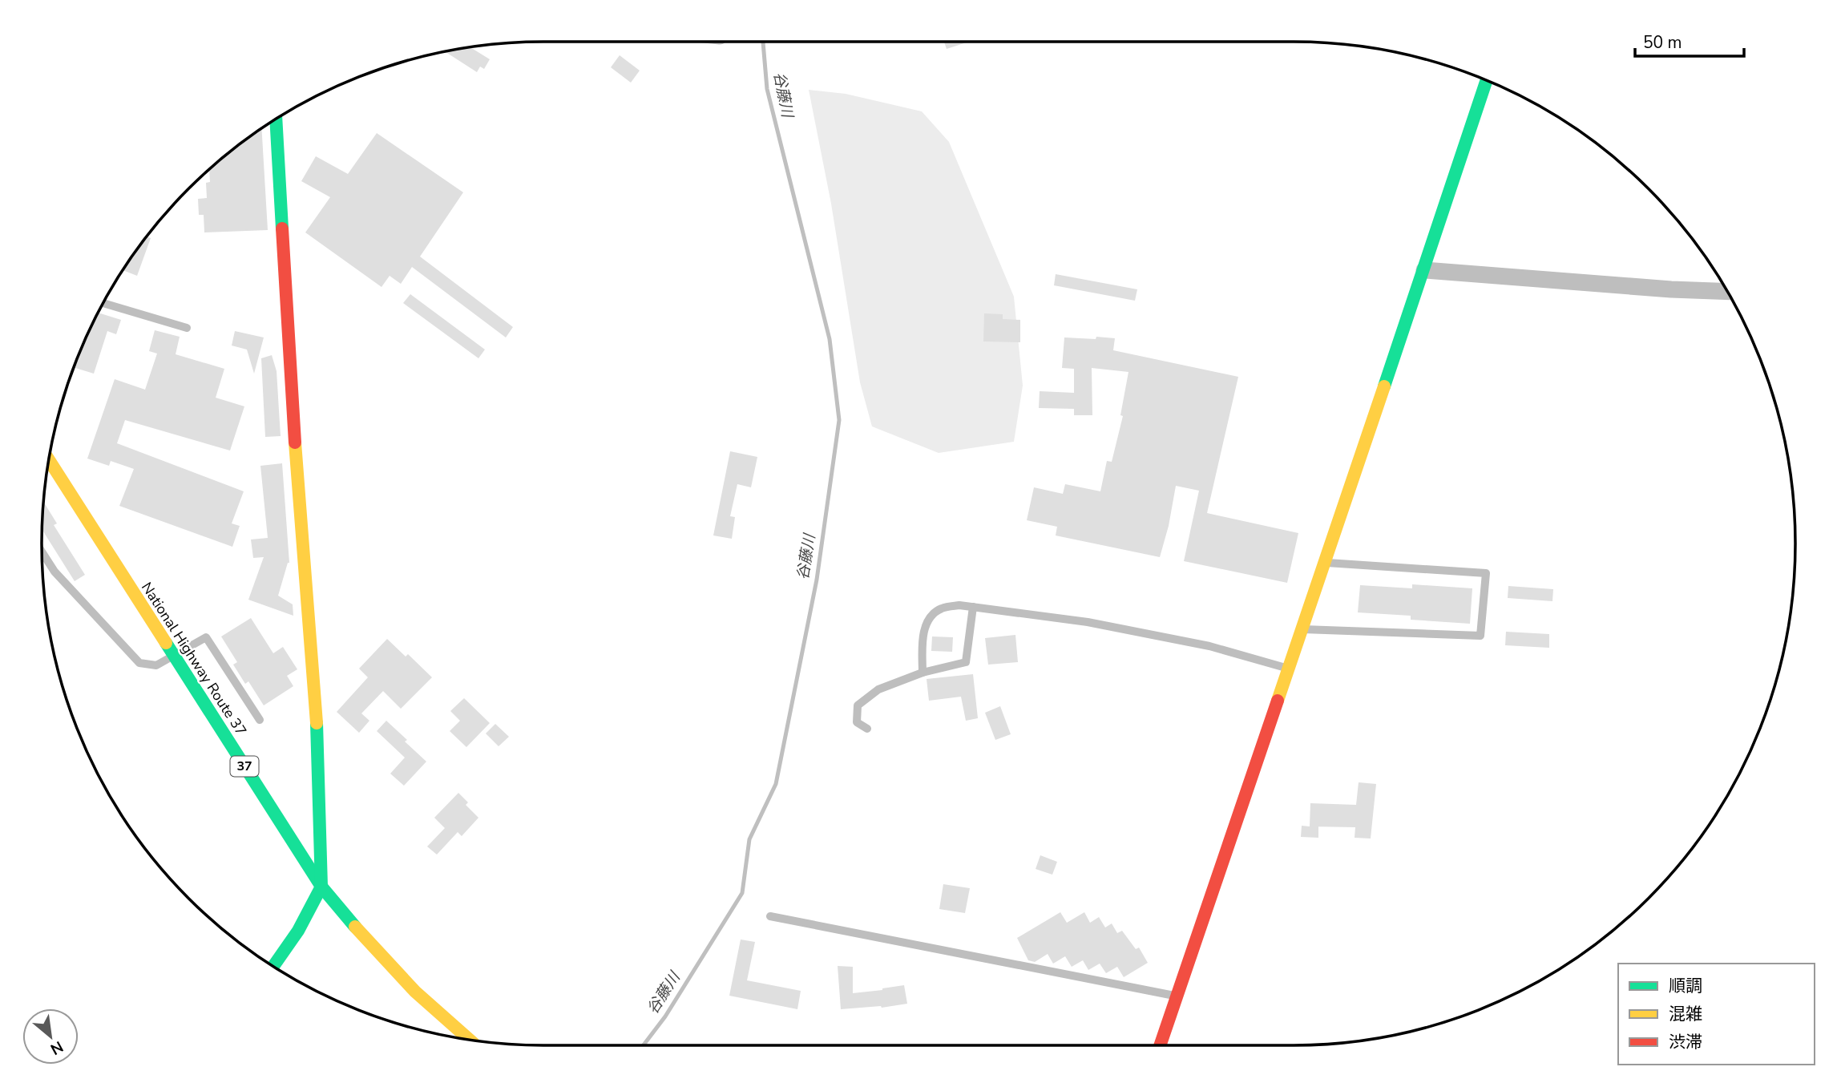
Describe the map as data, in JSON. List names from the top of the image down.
{
  "streets": {
    "main road": ["National Highway Route 37", "37"]
  },
  "water": ["谷藤川"],
  "legend": ["順調", "混雑", "渋滞"],
  "scale_bar": "50 m",
  "north": "bottom right"
}
